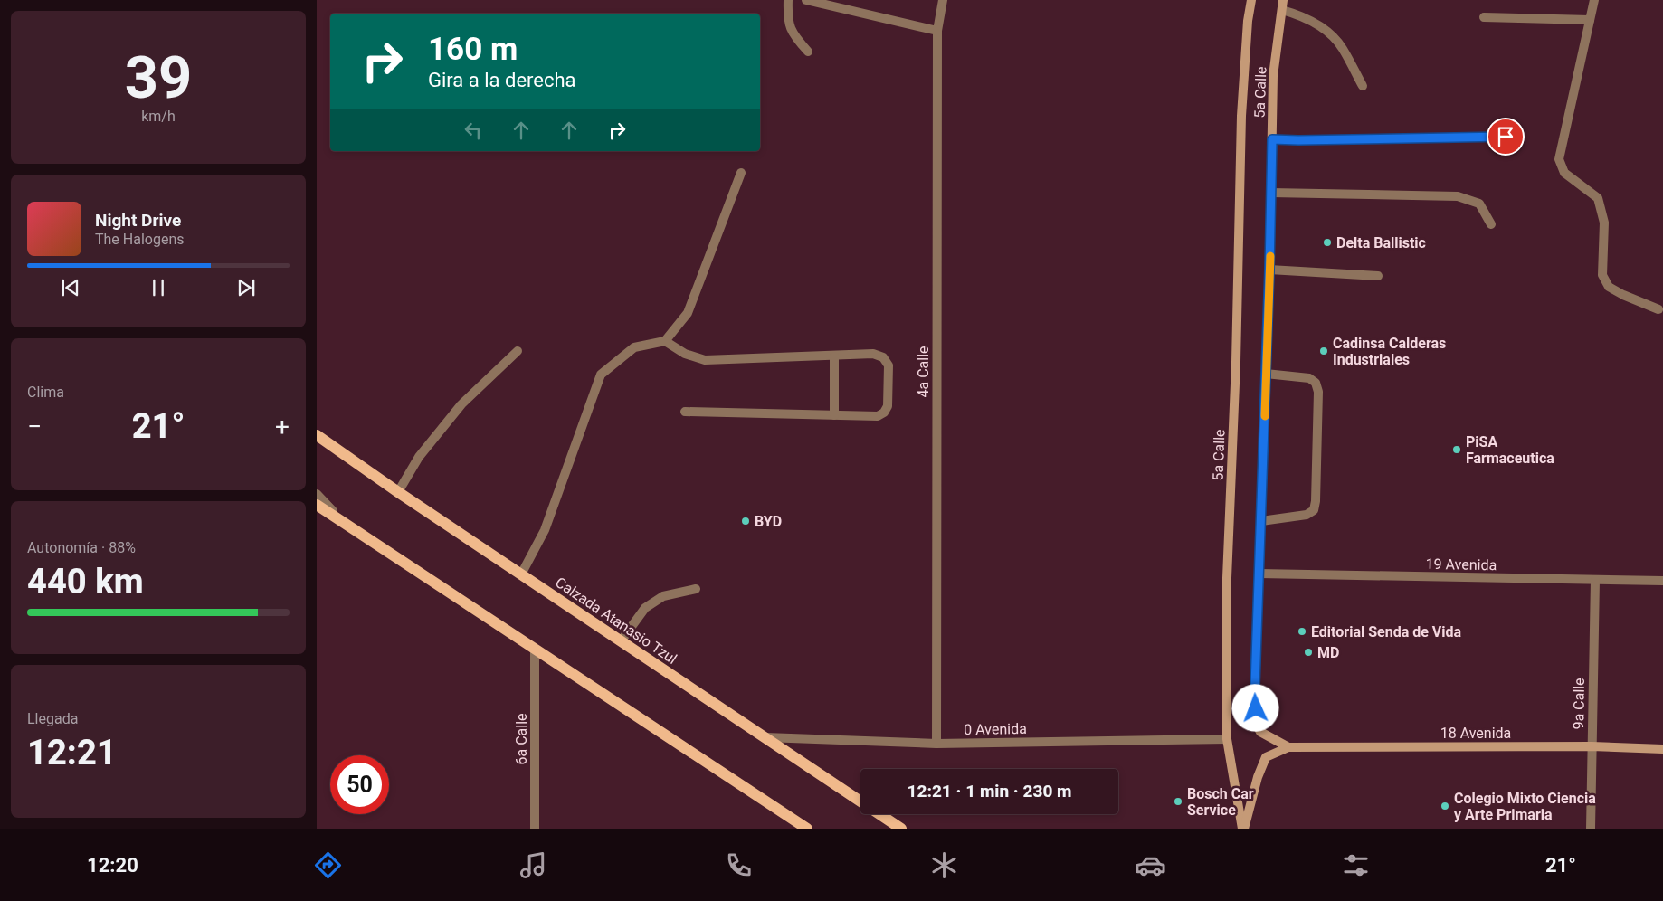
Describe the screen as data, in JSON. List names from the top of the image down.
{
  "streets": {
    "main road": ["5a Calle", "Calzada Atanasio Tzul", "18 Avenida"],
    "street": [
      "4a Calle",
      "19 Avenida",
      "9a Calle",
      "0 Avenida",
      "6a Calle"
    ]
  },
  "crossings": [
    ["5a Calle", "19 Avenida"],
    ["5a Calle", "0 Avenida"],
    ["5a Calle", "18 Avenida"],
    ["4a Calle", "0 Avenida"],
    ["19 Avenida", "9a Calle"],
    ["Calzada Atanasio Tzul", "0 Avenida"],
    ["9a Calle", "18 Avenida"]
  ],
  "places": [
    "Delta Ballistic",
    "Cadinsa Calderas Industriales",
    "PiSA Farmaceutica",
    "BYD",
    "Editorial Senda de Vida",
    "MD",
    "Bosch Car Service",
    "Colegio Mixto Ciencia y Arte Primaria"
  ],
  "page": {
    "tile": [
      ["39", "km/h"],
      "Clima",
      ["Autonomía · 88%", "440 km"],
      ["Llegada", "12:21"]
    ],
    "turn": ["160 m", "Gira a la derecha"],
    "song": ["Night Drive", "The Halogens"],
    "heat": ["−", "21°", "+"],
    "limit": "50",
    "trip": "12:21 · 1 min · 230 m",
    "tabs": ["12:20", "21°"]
  }
}
